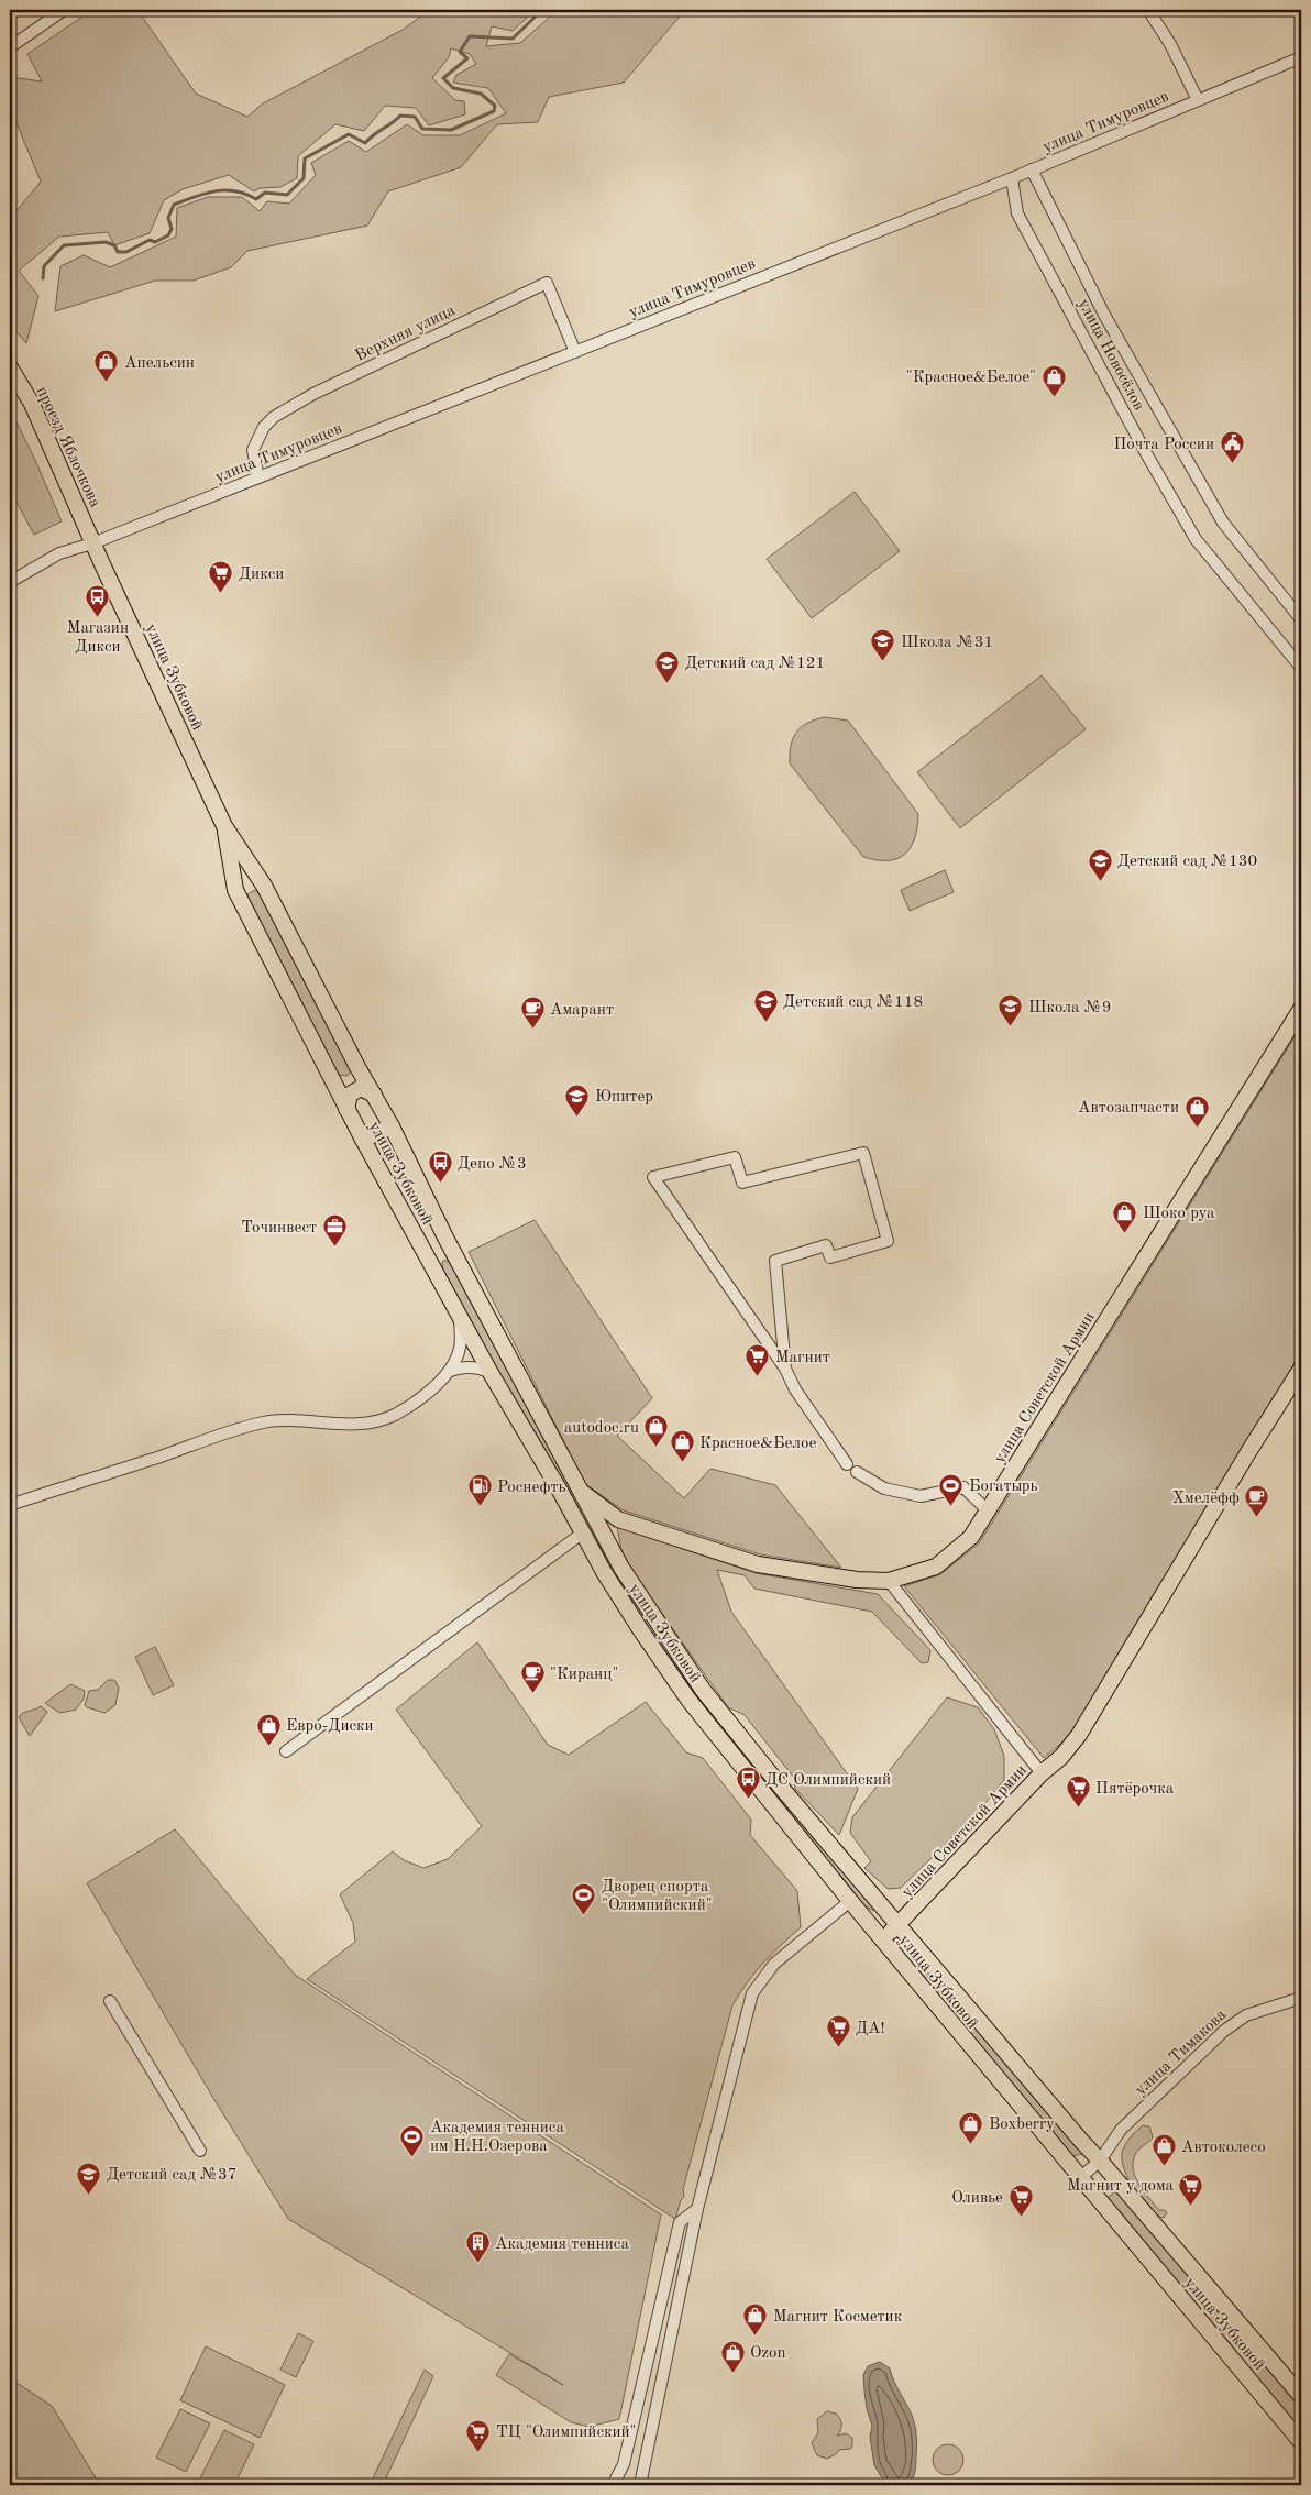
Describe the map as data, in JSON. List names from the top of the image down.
{
  "streets": {
    "main road": ["проезд Яблочкова", "улица Зубковой", "улица Советской Армии"],
    "street": [
      "улица Тимуровцев",
      "Верхняя улица",
      "улица Новосёлов",
      "улица Тимакова"
    ]
  },
  "crossings": [
    ["улица Тимуровцев", "Верхняя улица"],
    ["улица Тимуровцев", "улица Новосёлов"],
    ["улица Тимуровцев", "проезд Яблочкова"],
    ["улица Тимуровцев", "улица Зубковой"],
    ["проезд Яблочкова", "улица Зубковой"],
    ["улица Зубковой", "улица Советской Армии"],
    ["улица Зубковой", "улица Тимакова"]
  ],
  "places": {
    "shop": [
      "Апельсин",
      "\"Красное&Белое\"",
      "Автозапчасти",
      "Шоко руа",
      "autodoc.ru",
      "Красное&Белое",
      "Евро-Диски",
      "Boxberry",
      "Автоколесо",
      "Магнит Косметик",
      "Ozon"
    ],
    "public building": ["Почта России"],
    "supermarket": [
      "Дикси",
      "Магнит",
      "Пятёрочка",
      "ДА!",
      "Магнит у дома",
      "Оливье",
      "ТЦ \"Олимпийский\""
    ],
    "bus stop": ["Магазин Дикси", "Депо №3", "ДС Олимпийский"],
    "school or university": [
      "Школа №31",
      "Детский сад №121",
      "Детский сад №130",
      "Детский сад №118",
      "Школа №9",
      "Юпитер",
      "Детский сад №37"
    ],
    "cafe": ["Амарант", "Хмелёфф", "\"Киранц\""],
    "office": ["Точинвест"],
    "sports": ["Богатырь", "Дворец спорта \"Олимпийский\"", "Академия тенниса им Н.Н.Озерова"],
    "fuel station": ["Роснефть"],
    "building": ["Академия тенниса"]
  }
}
